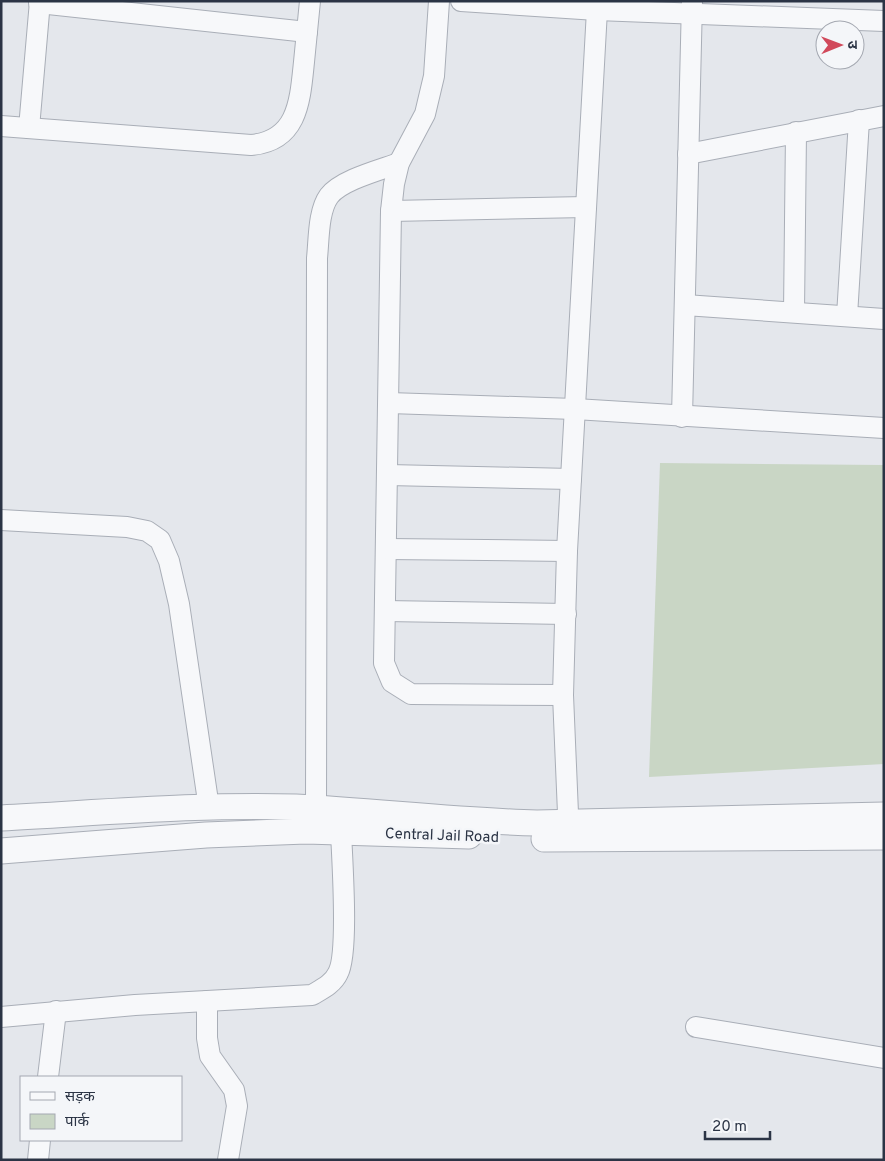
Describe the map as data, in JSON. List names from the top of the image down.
{
  "streets": {
    "street": ["Central Jail Road"]
  },
  "legend": ["सड़क", "पार्क"],
  "scale_bar": "20 m",
  "north": "right"
}
